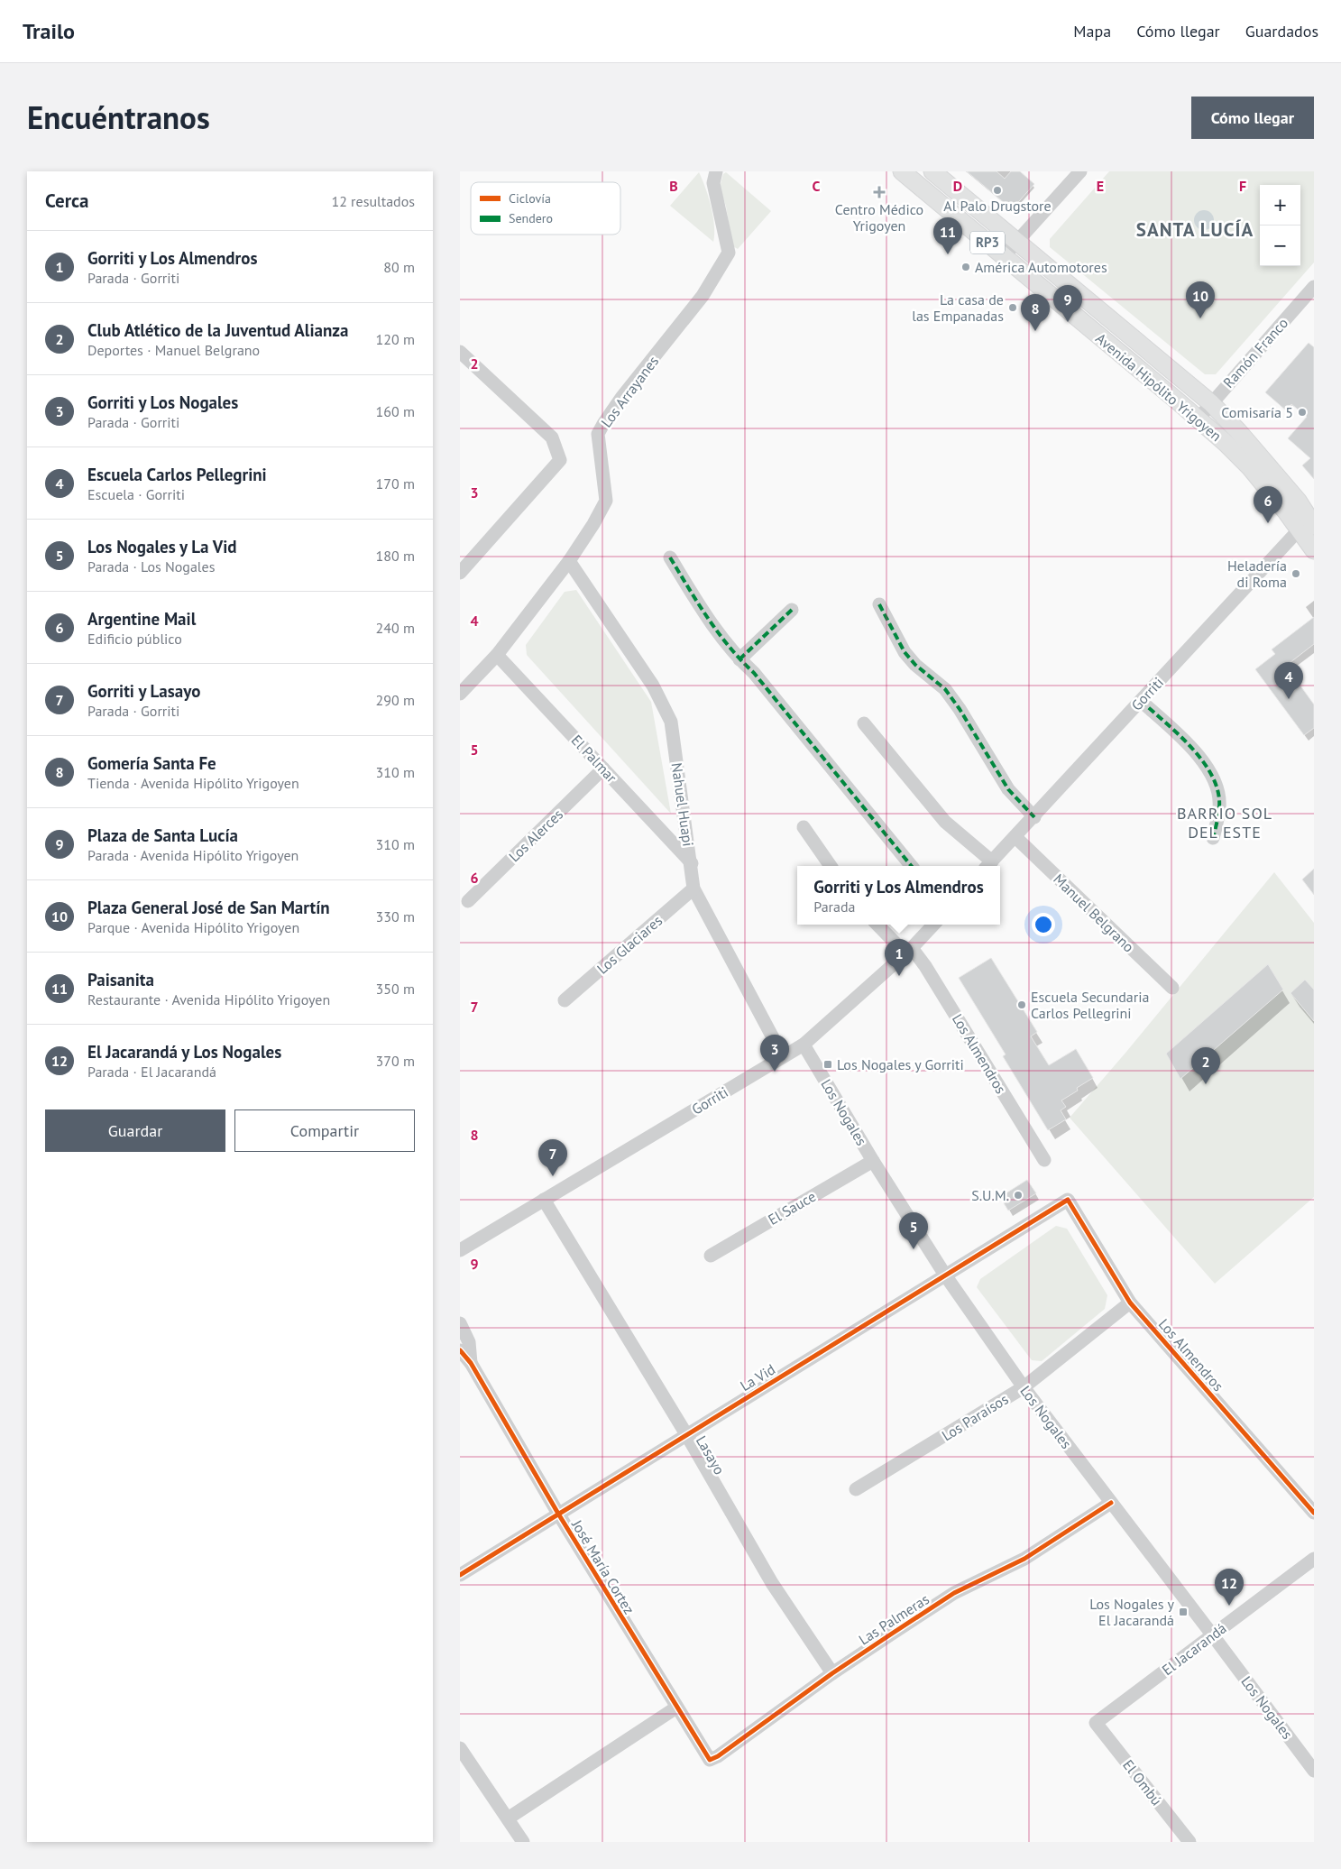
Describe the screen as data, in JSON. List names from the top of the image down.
{
  "streets": {
    "main road": ["RP3", "Avenida Hipólito Yrigoyen"],
    "street": [
      "Ramón Franco",
      "Los Arrayanes",
      "Gorriti",
      "El Palmar",
      "Nahuel Huapi",
      "Los Alerces",
      "Manuel Belgrano",
      "Los Glaciares",
      "Los Almendros",
      "Los Nogales",
      "El Sauce",
      "La Vid",
      "Los Paraísos",
      "Lasayo",
      "José María Cortez",
      "Las Palmeras",
      "El Jacarandá",
      "El Ombú"
    ]
  },
  "crossings": [
    ["Ramón Franco", "Avenida Hipólito Yrigoyen"],
    ["Avenida Hipólito Yrigoyen", "Gorriti"],
    ["Los Arrayanes", "El Palmar"],
    ["Los Arrayanes", "Nahuel Huapi"],
    ["Gorriti", "Nahuel Huapi"],
    ["Gorriti", "Manuel Belgrano"],
    ["Gorriti", "Los Almendros"],
    ["Gorriti", "Los Nogales"],
    ["Gorriti", "Lasayo"],
    ["El Palmar", "Nahuel Huapi"],
    ["El Palmar", "Los Alerces"],
    ["Nahuel Huapi", "Los Glaciares"],
    ["Los Almendros", "La Vid"],
    ["Los Almendros", "Los Paraísos"],
    ["Los Nogales", "El Sauce"],
    ["Los Nogales", "La Vid"],
    ["Los Nogales", "Los Paraísos"],
    ["Los Nogales", "Las Palmeras"],
    ["Los Nogales", "El Jacarandá"],
    ["La Vid", "Lasayo"],
    ["La Vid", "José María Cortez"],
    ["Lasayo", "Las Palmeras"],
    ["José María Cortez", "Las Palmeras"],
    ["El Jacarandá", "El Ombú"]
  ],
  "districts": ["SANTA LUCÍA", "BARRIO SOL DEL ESTE"],
  "places": {
    "other": [
      "Al Palo Drugstore",
      "América Automotores",
      "La casa de las Empanadas",
      "Comisaría 5",
      "Heladería di Roma",
      "Escuela Secundaria Carlos Pellegrini",
      "S.U.M."
    ],
    "health": ["Centro Médico Yrigoyen"],
    "transit": ["Los Nogales y Gorriti", "Los Nogales y El Jacarandá"]
  },
  "legend": ["Ciclovía", "Sendero"],
  "page": {
    "header": "Trailo",
    "nav": ["Mapa", "Cómo llegar", "Guardados"],
    "title": "Encuéntranos",
    "buttons": [
      "Cómo llegar",
      ["Guardar", "Compartir"]
    ],
    "heading": ["Cerca", "12 resultados"],
    "map_buttons": ["+", "−"],
    "pins": [
      "11",
      "10",
      "9",
      "8",
      "6",
      "4",
      "1",
      "3",
      "2",
      "7",
      "5",
      "12"
    ],
    "list": [
      {
        "mark": "1",
        "name": "Gorriti y Los Almendros",
        "note": "Parada · Gorriti",
        "value": "80 m"
      },
      {
        "mark": "2",
        "name": "Club Atlético de la Juventud Alianza",
        "note": "Deportes · Manuel Belgrano",
        "value": "120 m"
      },
      {
        "mark": "3",
        "name": "Gorriti y Los Nogales",
        "note": "Parada · Gorriti",
        "value": "160 m"
      },
      {
        "mark": "4",
        "name": "Escuela Carlos Pellegrini",
        "note": "Escuela · Gorriti",
        "value": "170 m"
      },
      {
        "mark": "5",
        "name": "Los Nogales y La Vid",
        "note": "Parada · Los Nogales",
        "value": "180 m"
      },
      {
        "mark": "6",
        "name": "Argentine Mail",
        "note": "Edificio público",
        "value": "240 m"
      },
      {
        "mark": "7",
        "name": "Gorriti y Lasayo",
        "note": "Parada · Gorriti",
        "value": "290 m"
      },
      {
        "mark": "8",
        "name": "Gomería Santa Fe",
        "note": "Tienda · Avenida Hipólito Yrigoyen",
        "value": "310 m"
      },
      {
        "mark": "9",
        "name": "Plaza de Santa Lucía",
        "note": "Parada · Avenida Hipólito Yrigoyen",
        "value": "310 m"
      },
      {
        "mark": "10",
        "name": "Plaza General José de San Martín",
        "note": "Parque · Avenida Hipólito Yrigoyen",
        "value": "330 m"
      },
      {
        "mark": "11",
        "name": "Paisanita",
        "note": "Restaurante · Avenida Hipólito Yrigoyen",
        "value": "350 m"
      },
      {
        "mark": "12",
        "name": "El Jacarandá y Los Nogales",
        "note": "Parada · El Jacarandá",
        "value": "370 m"
      }
    ],
    "popup": ["Gorriti y Los Almendros", "Parada"]
  },
  "grid": {
    "columns": [
      "B",
      "C",
      "D",
      "E",
      "F"
    ],
    "rows": [
      "2",
      "3",
      "4",
      "5",
      "6",
      "7",
      "8",
      "9"
    ]
  }
}
